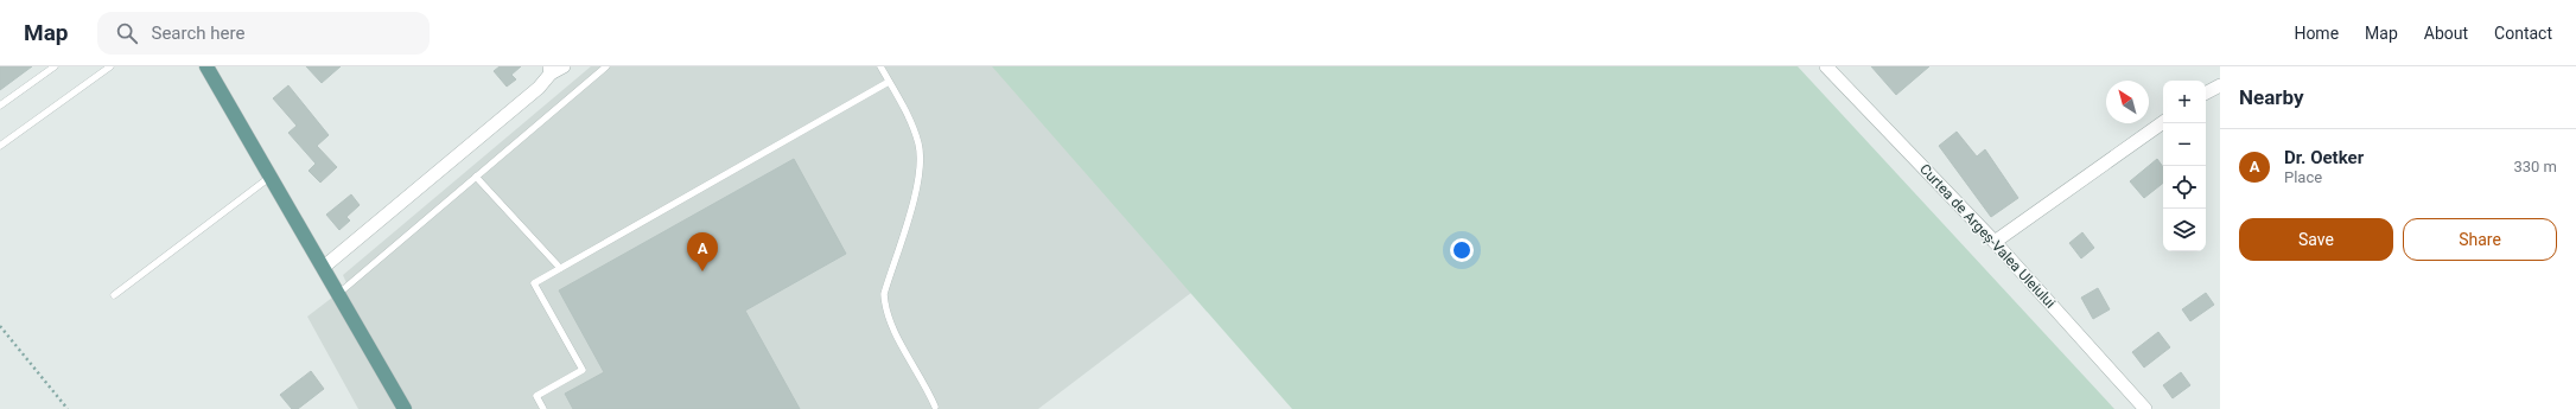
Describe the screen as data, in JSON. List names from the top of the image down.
{
  "streets": {
    "street": ["Curtea de Argeș-Valea Uleiului"]
  },
  "north": "top left",
  "page": {
    "header": "Map",
    "search": "Search here",
    "nav": [
      "Home",
      "Map",
      "About",
      "Contact"
    ],
    "heading": "Nearby",
    "map_buttons": ["+", "−"],
    "list": [
      {
        "mark": "A",
        "name": "Dr. Oetker",
        "note": "Place",
        "value": "330 m"
      }
    ],
    "buttons": ["Save", "Share"],
    "pins": "A"
  }
}
